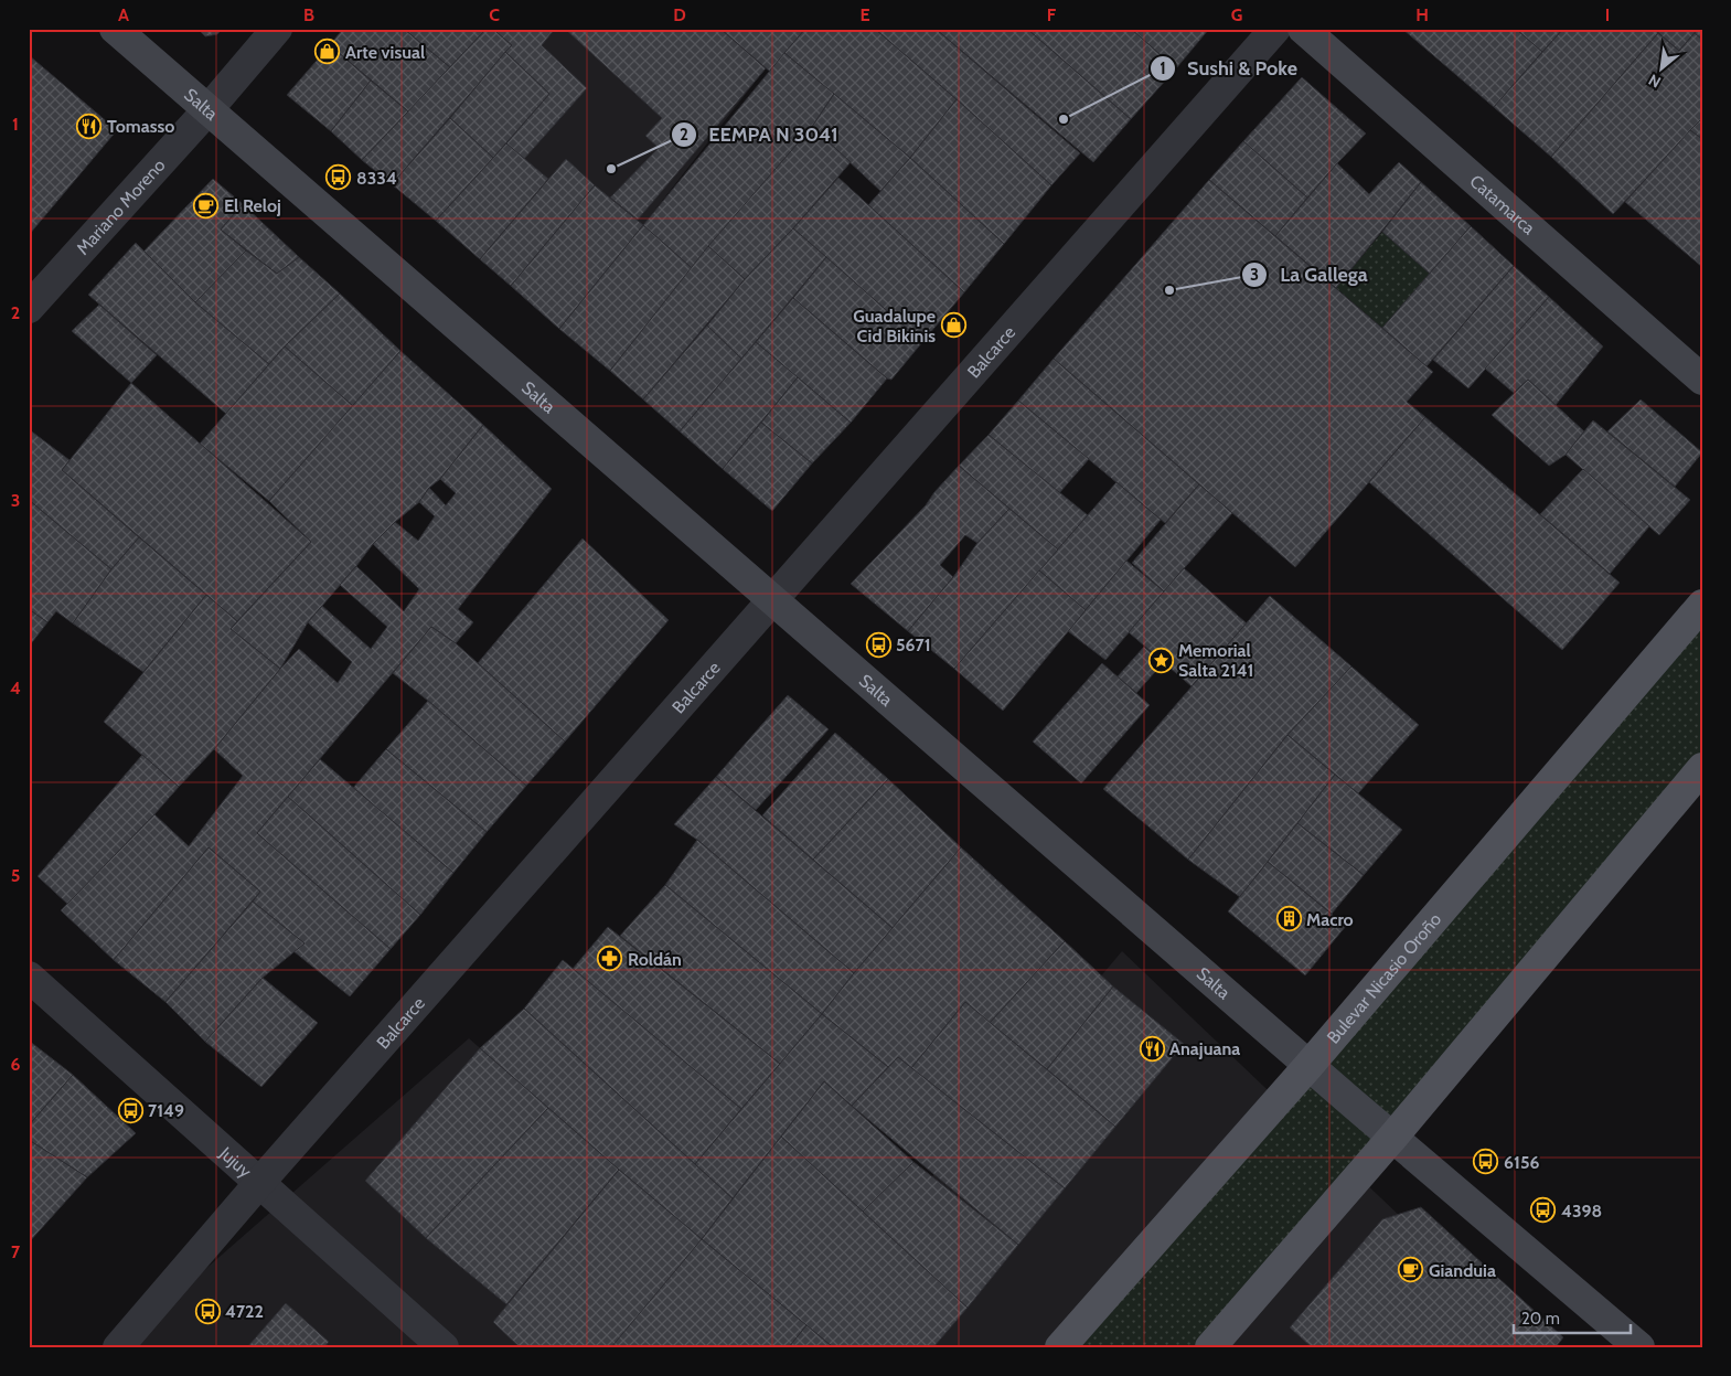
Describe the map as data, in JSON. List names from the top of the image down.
{
  "streets": {
    "main road": ["Salta", "Catamarca", "Bulevar Nicasio Oroño"],
    "street": ["Mariano Moreno", "Balcarce", "Jujuy"]
  },
  "crossings": [
    ["Salta", "Mariano Moreno"],
    ["Salta", "Balcarce"],
    ["Salta", "Bulevar Nicasio Oroño"],
    ["Balcarce", "Jujuy"]
  ],
  "places": {
    "shop": ["Arte visual", "Guadalupe Cid Bikinis"],
    "other": ["Sushi & Poke", "EEMPA N 3041", "La Gallega"],
    "restaurant": ["Tomasso", "Anajuana"],
    "bus stop": [
      "8334",
      "5671",
      "7149",
      "6156",
      "4398",
      "4722"
    ],
    "cafe": ["El Reloj", "Gianduia"],
    "place": ["Memorial Salta 2141"],
    "building": ["Macro"],
    "pharmacy": ["Roldán"]
  },
  "scale_bar": "20 m",
  "north": "bottom left",
  "grid": {
    "columns": [
      "A",
      "B",
      "C",
      "D",
      "E",
      "F",
      "G",
      "H",
      "I"
    ],
    "rows": [
      "1",
      "2",
      "3",
      "4",
      "5",
      "6",
      "7"
    ]
  }
}
